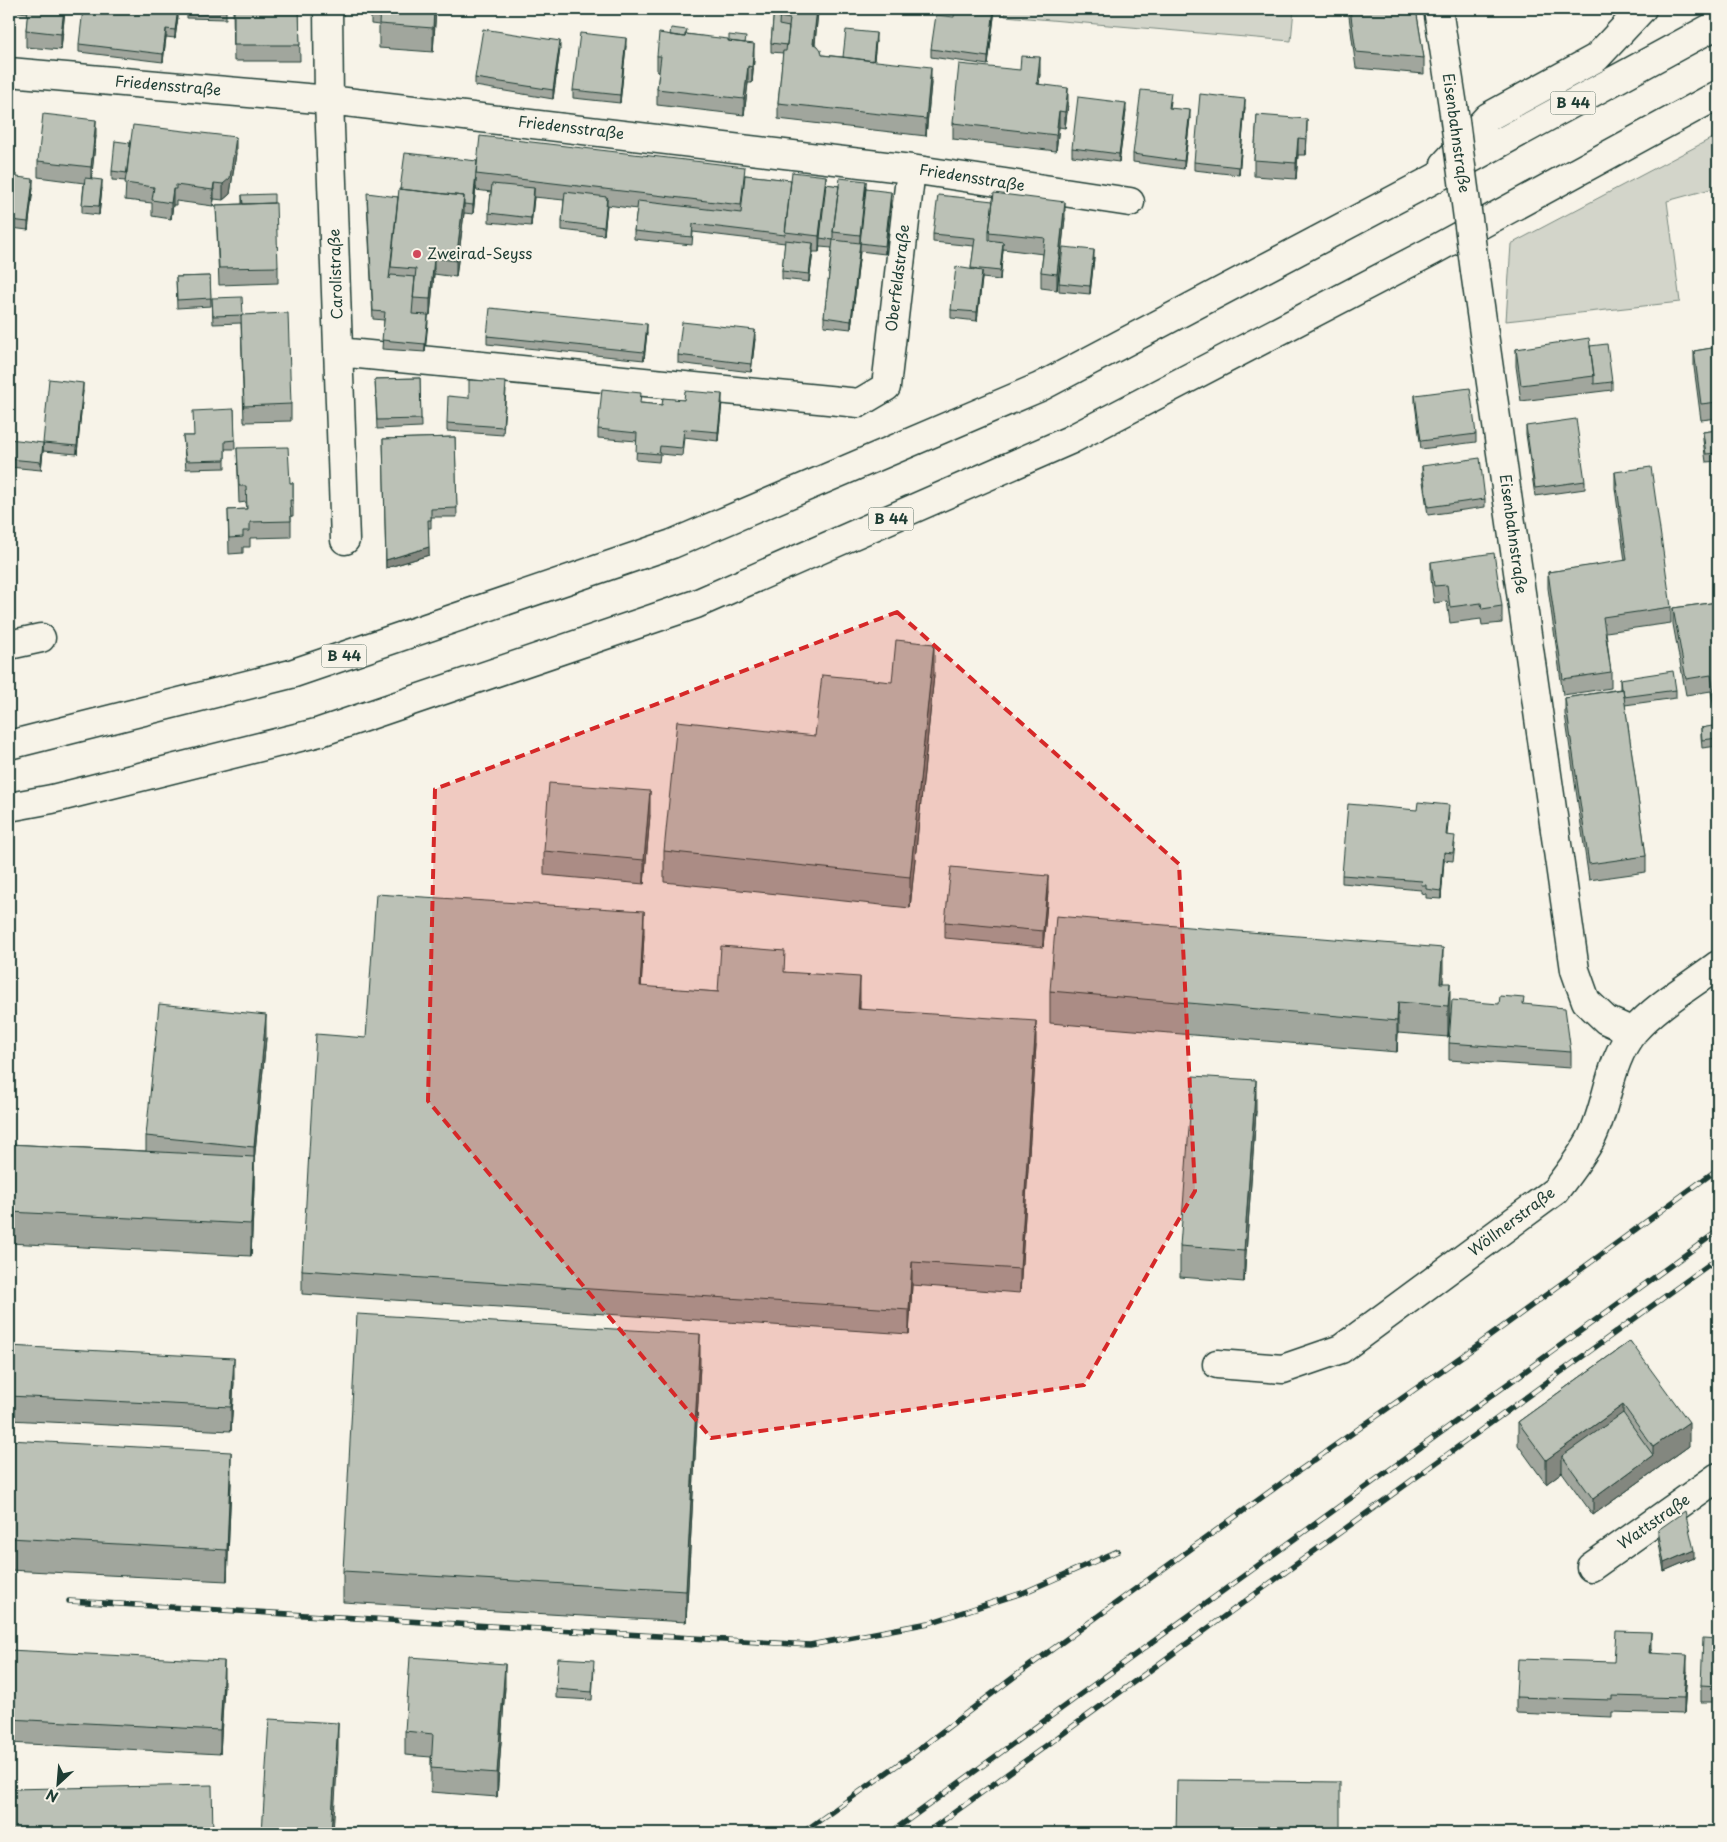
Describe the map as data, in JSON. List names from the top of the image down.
{
  "streets": {
    "main road": [
      "Friedensstraße",
      "B 44",
      "Eisenbahnstraße",
      "Carolistraße",
      "Oberfeldstraße",
      "Wöllnerstraße",
      "Wattstraße"
    ]
  },
  "crossings": [
    ["Friedensstraße", "Carolistraße"],
    ["Friedensstraße", "Oberfeldstraße"],
    ["Eisenbahnstraße", "Wöllnerstraße"],
    ["Carolistraße", "Oberfeldstraße"]
  ],
  "places": ["Zweirad-Seyss"],
  "north": "bottom left"
}
